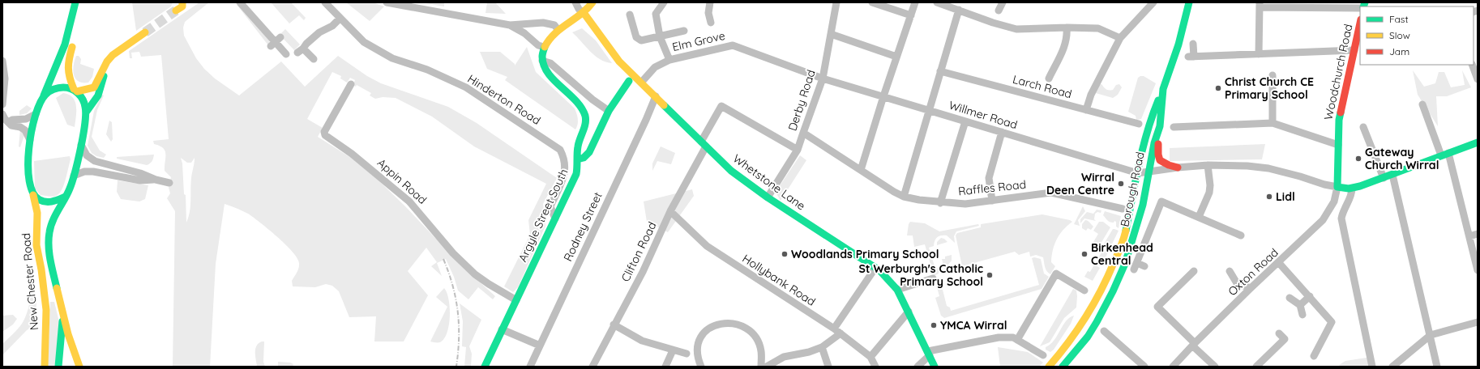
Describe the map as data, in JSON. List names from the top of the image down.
{
  "streets": {
    "main road": [
      "Woodchurch Road",
      "Whetstone Lane",
      "Borough Road",
      "Argyle Street South",
      "New Chester Road"
    ],
    "street": [
      "Elm Grove",
      "Larch Road",
      "Hinderton Road",
      "Derby Road",
      "Willmer Road",
      "Appin Road",
      "Raffles Road",
      "Rodney Street",
      "Clifton Road",
      "Oxton Road",
      "Hollybank Road"
    ]
  },
  "crossings": [
    ["Elm Grove", "Derby Road"],
    ["Elm Grove", "Willmer Road"],
    ["Elm Grove", "Whetstone Lane"],
    ["Woodchurch Road", "Oxton Road"],
    ["Hinderton Road", "Argyle Street South"],
    ["Derby Road", "Willmer Road"],
    ["Derby Road", "Whetstone Lane"],
    ["Derby Road", "Raffles Road"],
    ["Derby Road", "Clifton Road"],
    ["Appin Road", "Argyle Street South"],
    ["Whetstone Lane", "Rodney Street"],
    ["Whetstone Lane", "Clifton Road"],
    ["Clifton Road", "Hollybank Road"]
  ],
  "places": [
    "Christ Church CE Primary School",
    "Gateway Church Wirral",
    "Wirral Deen Centre",
    "Lidl",
    "Woodlands Primary School",
    "Birkenhead Central",
    "St Werburgh's Catholic Primary School",
    "YMCA Wirral"
  ],
  "legend": ["Fast", "Slow", "Jam"]
}
